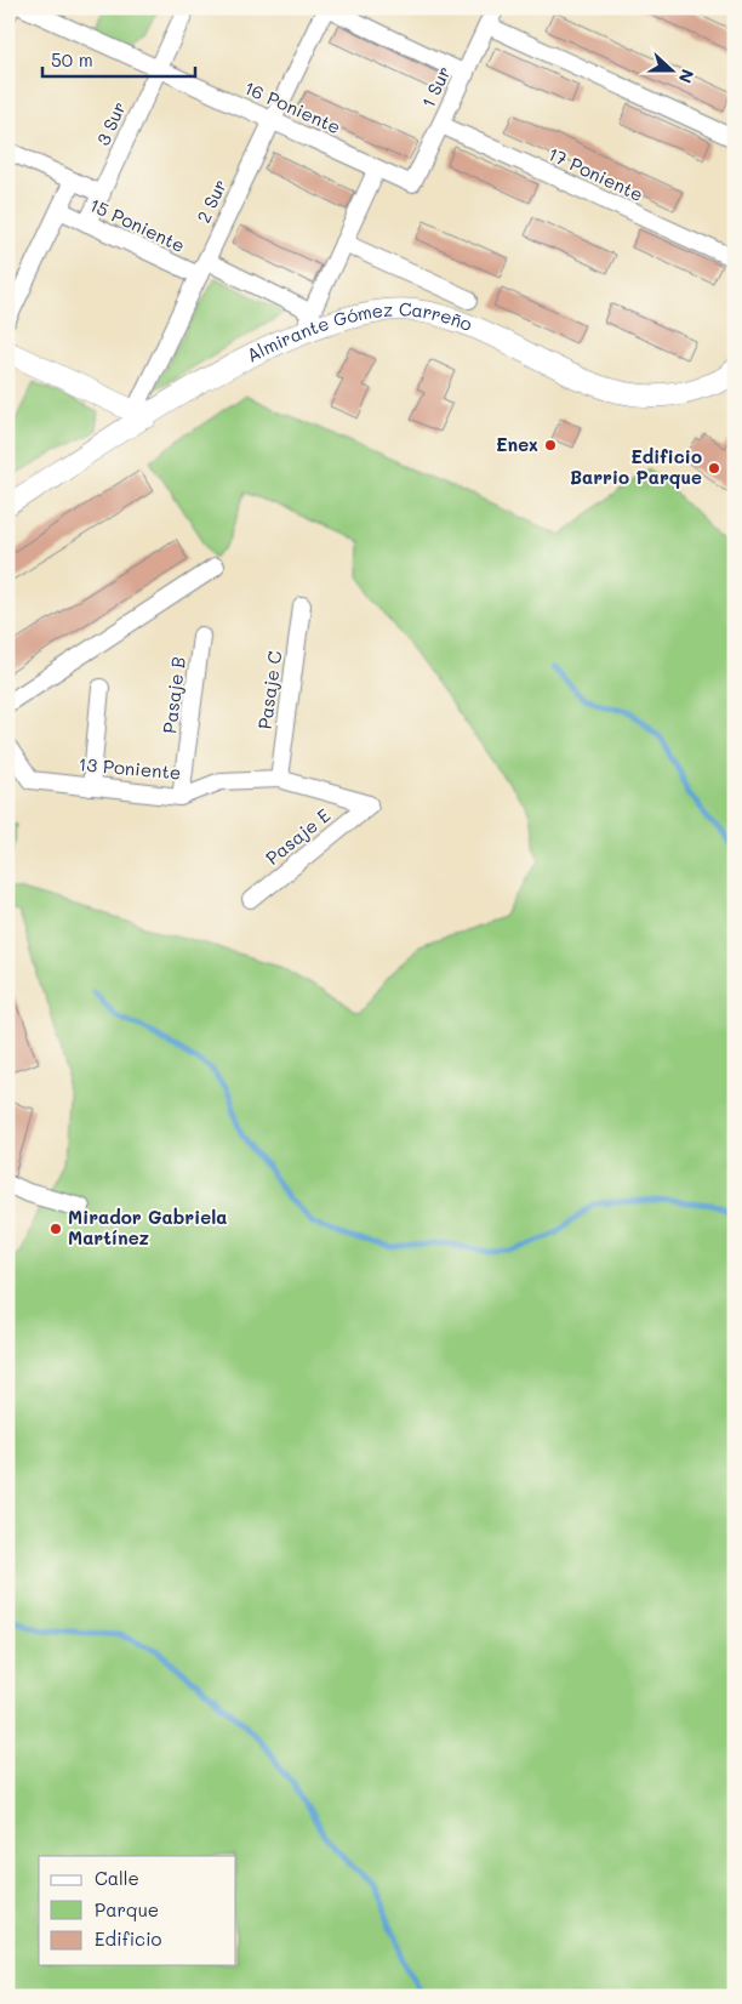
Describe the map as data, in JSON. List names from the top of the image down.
{
  "streets": {
    "street": [
      "1 Sur",
      "16 Poniente",
      "3 Sur",
      "17 Poniente",
      "2 Sur",
      "15 Poniente",
      "Almirante Gómez Carreño",
      "Pasaje C",
      "Pasaje B",
      "13 Poniente",
      "Pasaje E"
    ]
  },
  "crossings": [
    ["1 Sur", "16 Poniente"],
    ["1 Sur", "17 Poniente"],
    ["16 Poniente", "3 Sur"],
    ["16 Poniente", "2 Sur"],
    ["3 Sur", "15 Poniente"],
    ["2 Sur", "15 Poniente"],
    ["2 Sur", "Almirante Gómez Carreño"],
    ["15 Poniente", "Almirante Gómez Carreño"],
    ["Pasaje C", "13 Poniente"],
    ["Pasaje B", "13 Poniente"],
    ["13 Poniente", "Pasaje E"]
  ],
  "places": ["Enex", "Edificio Barrio Parque", "Mirador Gabriela Martínez"],
  "legend": ["Calle", "Parque", "Edificio"],
  "scale_bar": "50 m",
  "north": "right"
}
